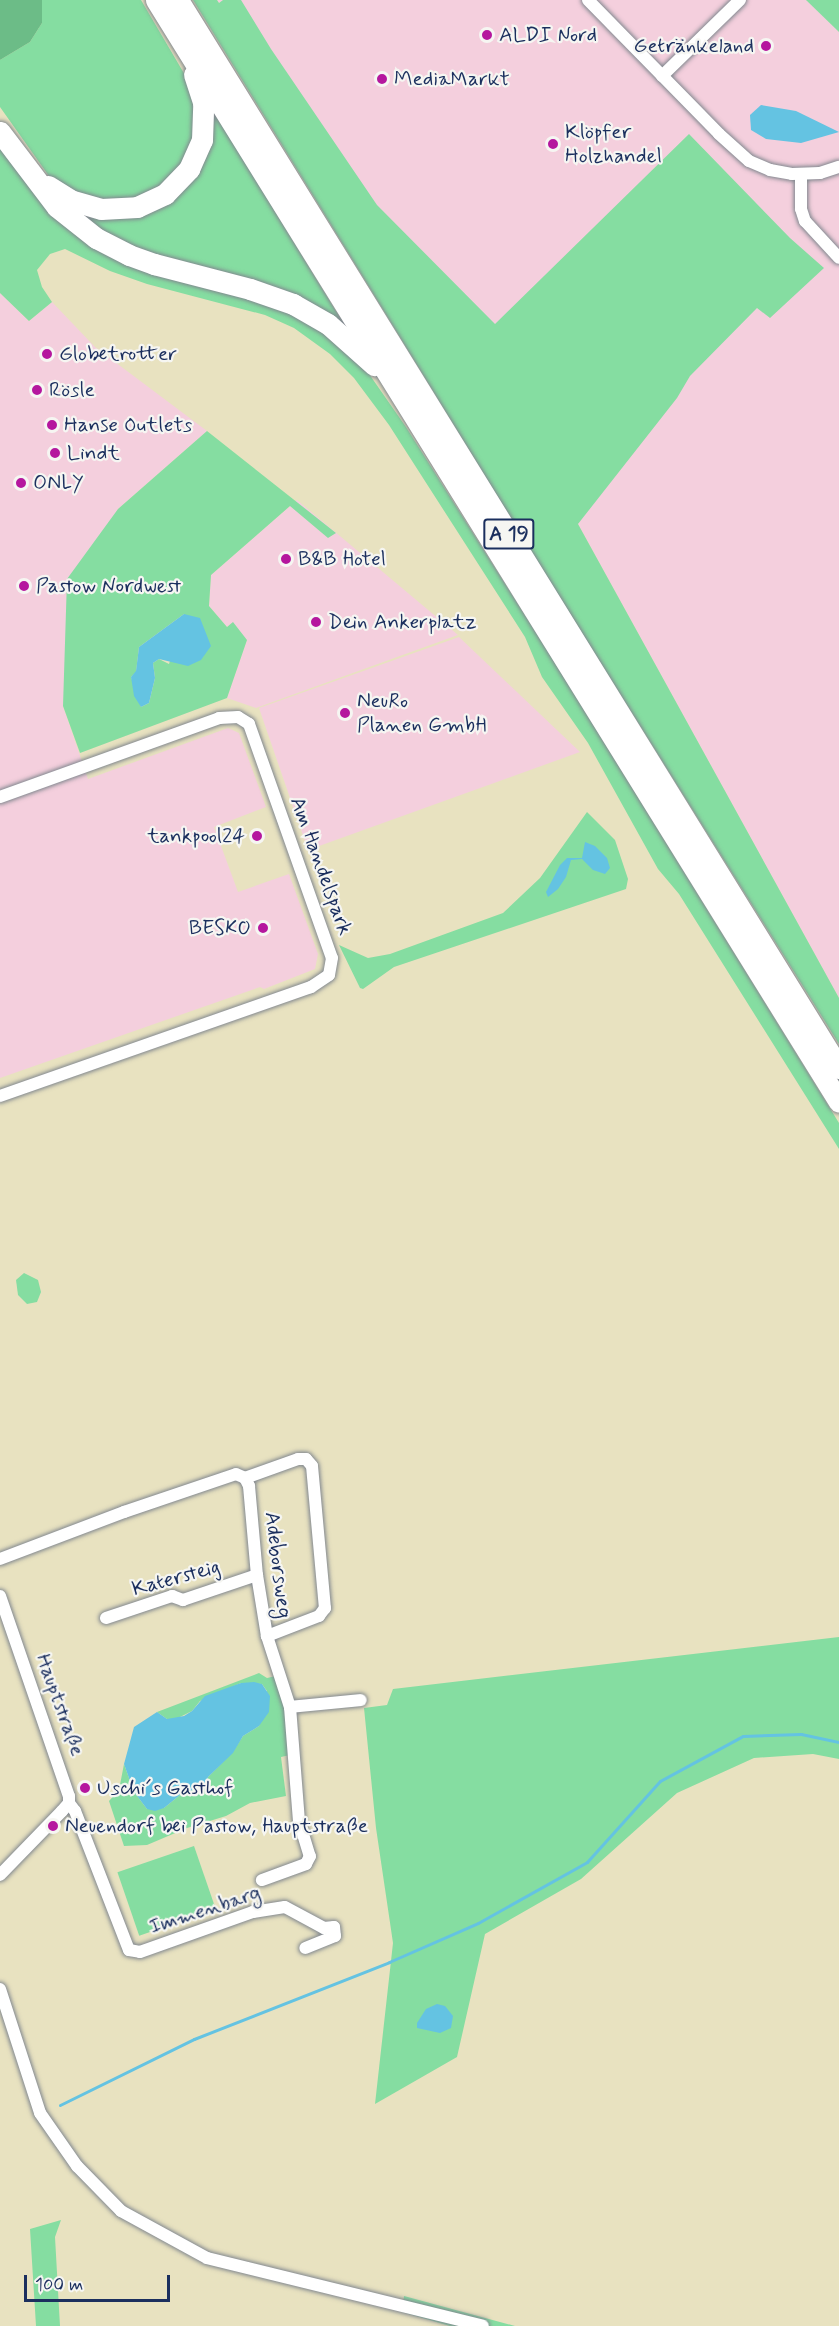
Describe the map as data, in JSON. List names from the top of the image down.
{
  "streets": {
    "highway": ["A 19"],
    "street": [
      "Am Handelspark",
      "Adeborsweg",
      "Katersteig",
      "Hauptstraße",
      "Immenbarg"
    ]
  },
  "crossings": [
    ["Adeborsweg", "Katersteig"],
    ["Hauptstraße", "Immenbarg"]
  ],
  "places": [
    "ALDI Nord",
    "Getränkeland",
    "MediaMarkt",
    "Klöpfer Holzhandel",
    "Globetrotter",
    "Rösle",
    "Hanse Outlets",
    "Lindt",
    "ONLY",
    "B&B Hotel",
    "Pastow Nordwest",
    "Dein Ankerplatz",
    "NeuRo Planen GmbH",
    "tankpool24",
    "BESKO",
    "Uschi´s Gasthof",
    "Neuendorf bei Pastow, Hauptstraße"
  ],
  "scale_bar": "100 m"
}
